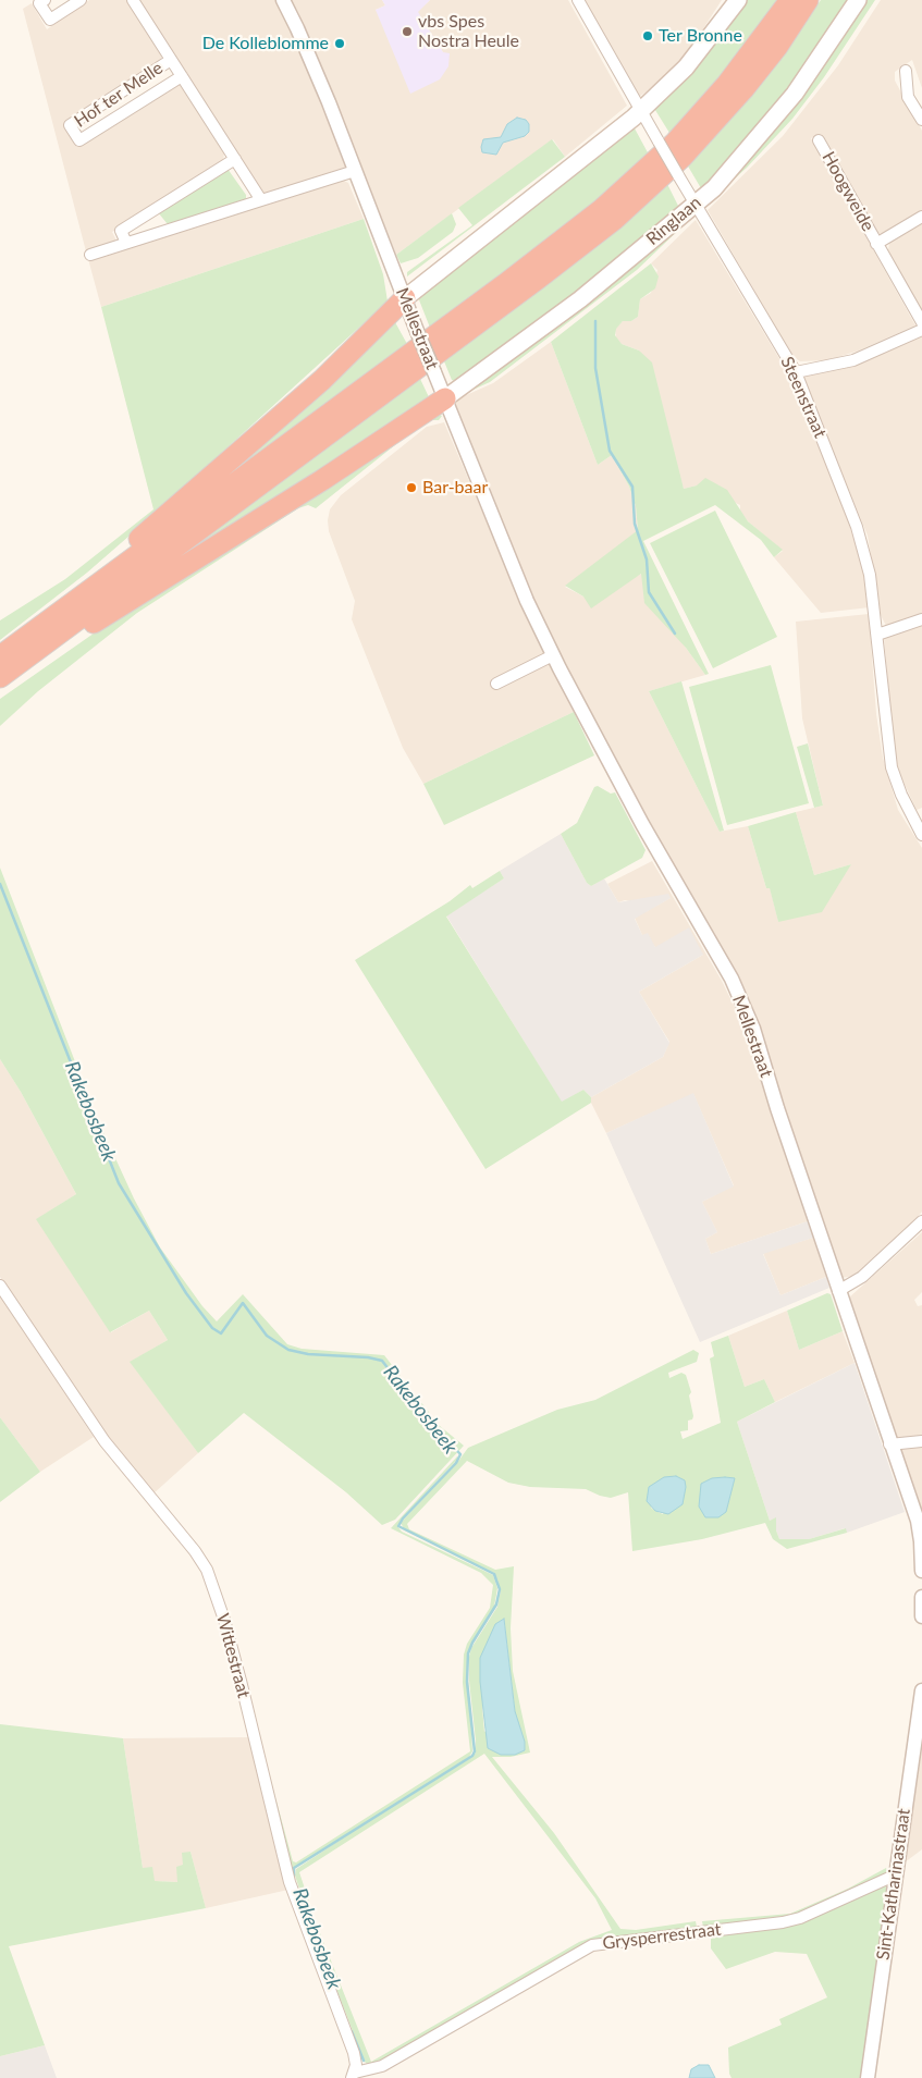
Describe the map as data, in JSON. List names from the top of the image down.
{
  "streets": {
    "main road": ["Ringlaan"],
    "street": [
      "Hof ter Melle",
      "Hoogweide",
      "Mellestraat",
      "Steenstraat",
      "Wittestraat",
      "Sint-Katharinastraat",
      "Grysperrestraat"
    ]
  },
  "crossings": [
    ["Ringlaan", "Mellestraat"],
    ["Ringlaan", "Steenstraat"],
    ["Wittestraat", "Grysperrestraat"],
    ["Sint-Katharinastraat", "Grysperrestraat"]
  ],
  "water": ["Rakebosbeek"],
  "places": [
    "vbs Spes Nostra Heule",
    "Ter Bronne",
    "De Kolleblomme",
    "Bar-baar"
  ]
}
